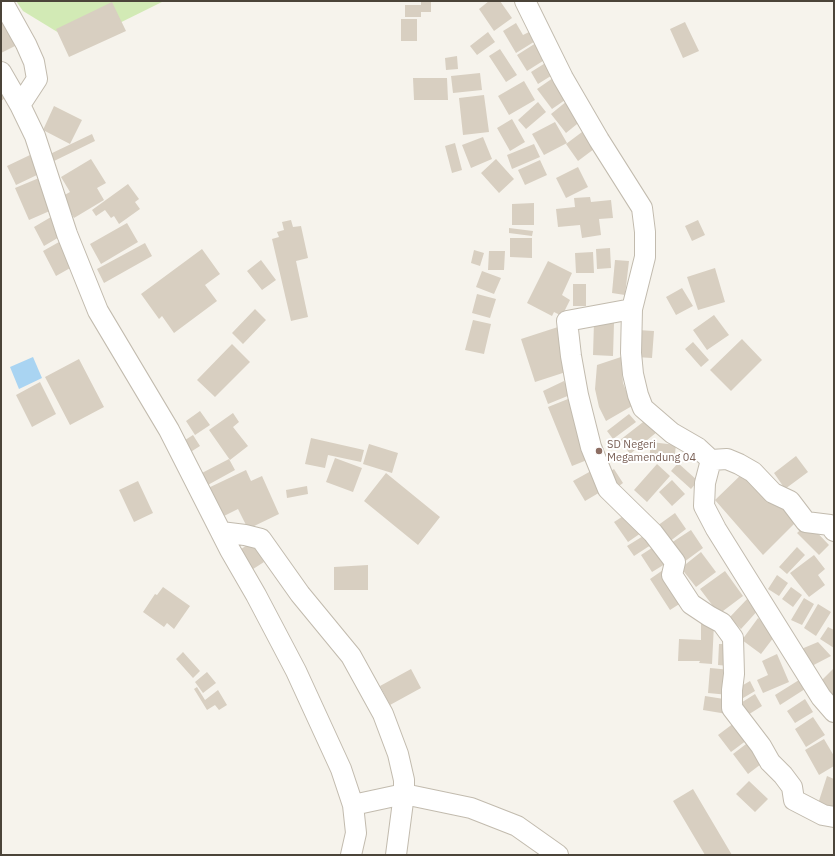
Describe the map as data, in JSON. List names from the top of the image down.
{
  "places": ["SD Negeri Megamendung 04"]
}
